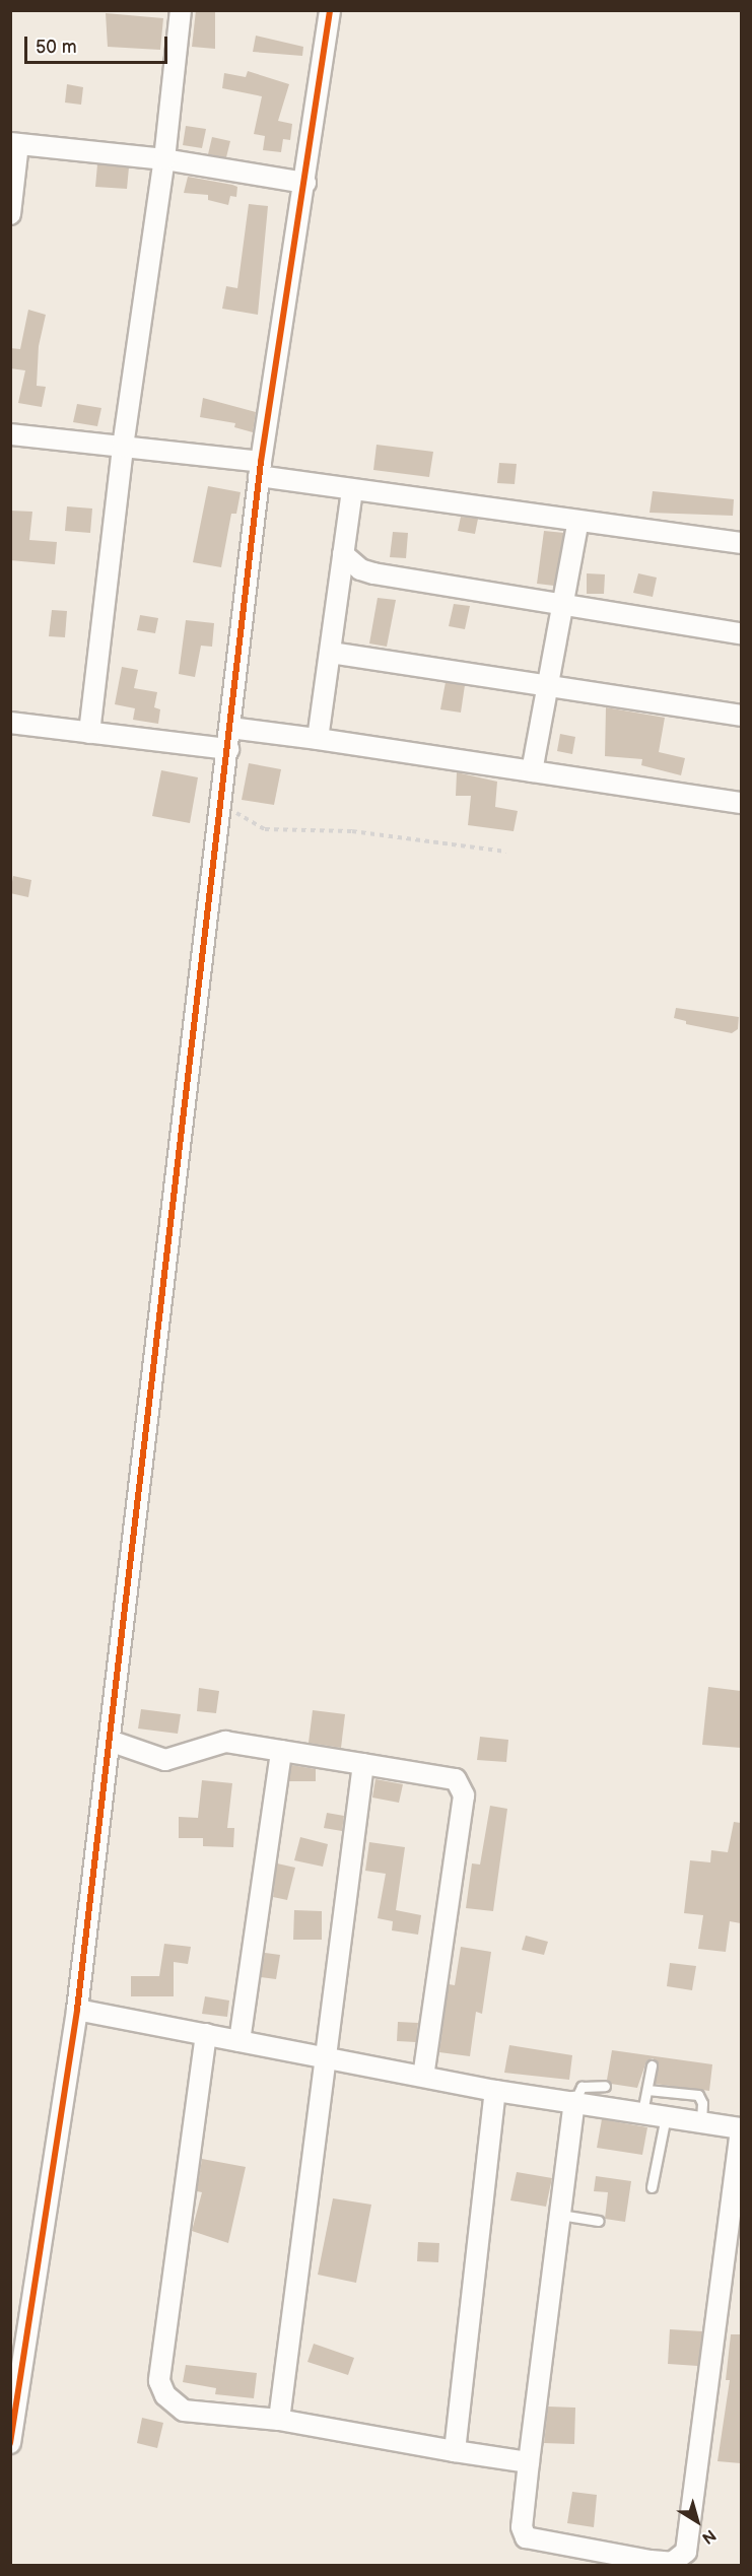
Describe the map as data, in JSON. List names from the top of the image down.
{
  "scale_bar": "50 m",
  "north": "bottom right"
}
